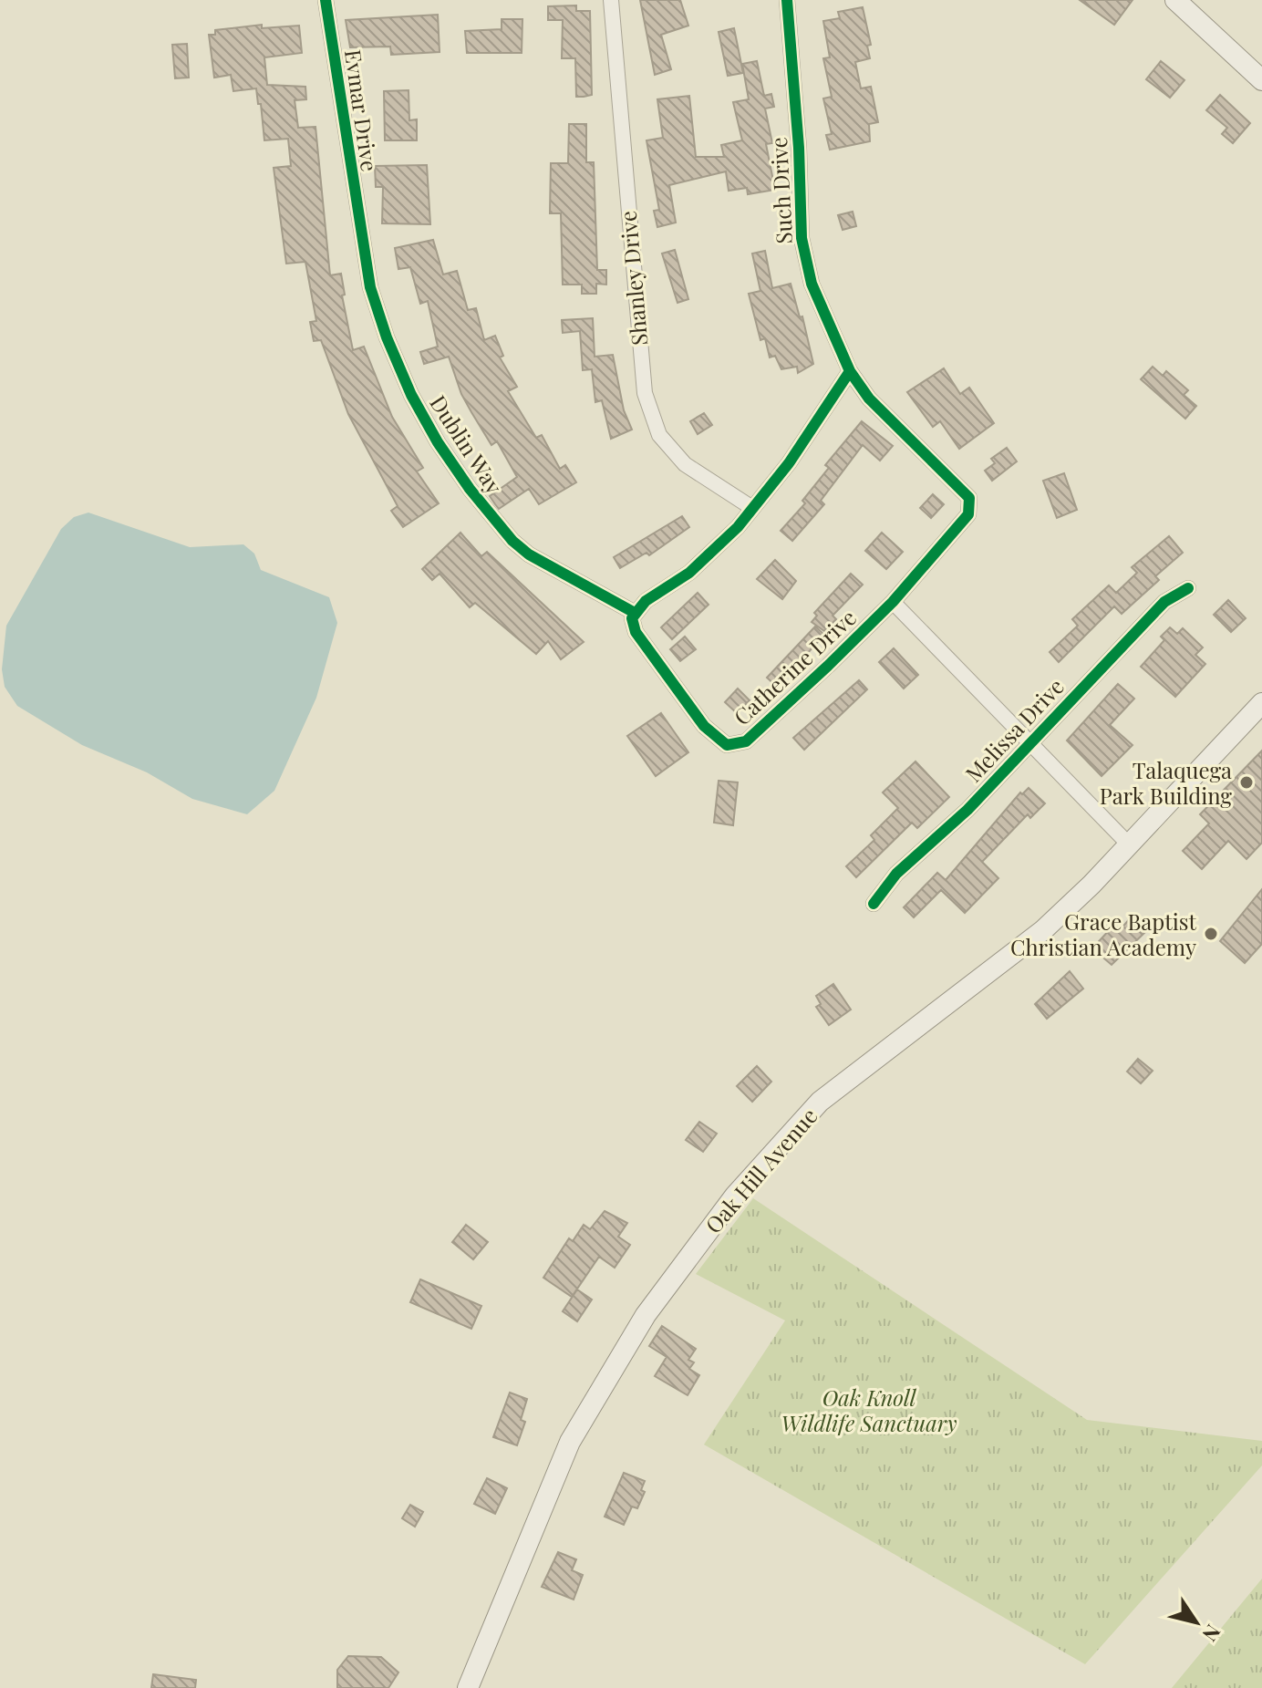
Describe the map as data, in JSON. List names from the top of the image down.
{
  "streets": {
    "main road": ["Oak Hill Avenue"],
    "street": [
      "Evmar Drive",
      "Such Drive",
      "Shanley Drive",
      "Dublin Way",
      "Catherine Drive",
      "Melissa Drive"
    ]
  },
  "crossings": [
    ["Evmar Drive", "Dublin Way"],
    ["Such Drive", "Catherine Drive"],
    ["Dublin Way", "Catherine Drive"]
  ],
  "parks": ["Oak Knoll Wildlife Sanctuary"],
  "places": ["Talaquega Park Building", "Grace Baptist Christian Academy"],
  "north": "bottom right"
}
